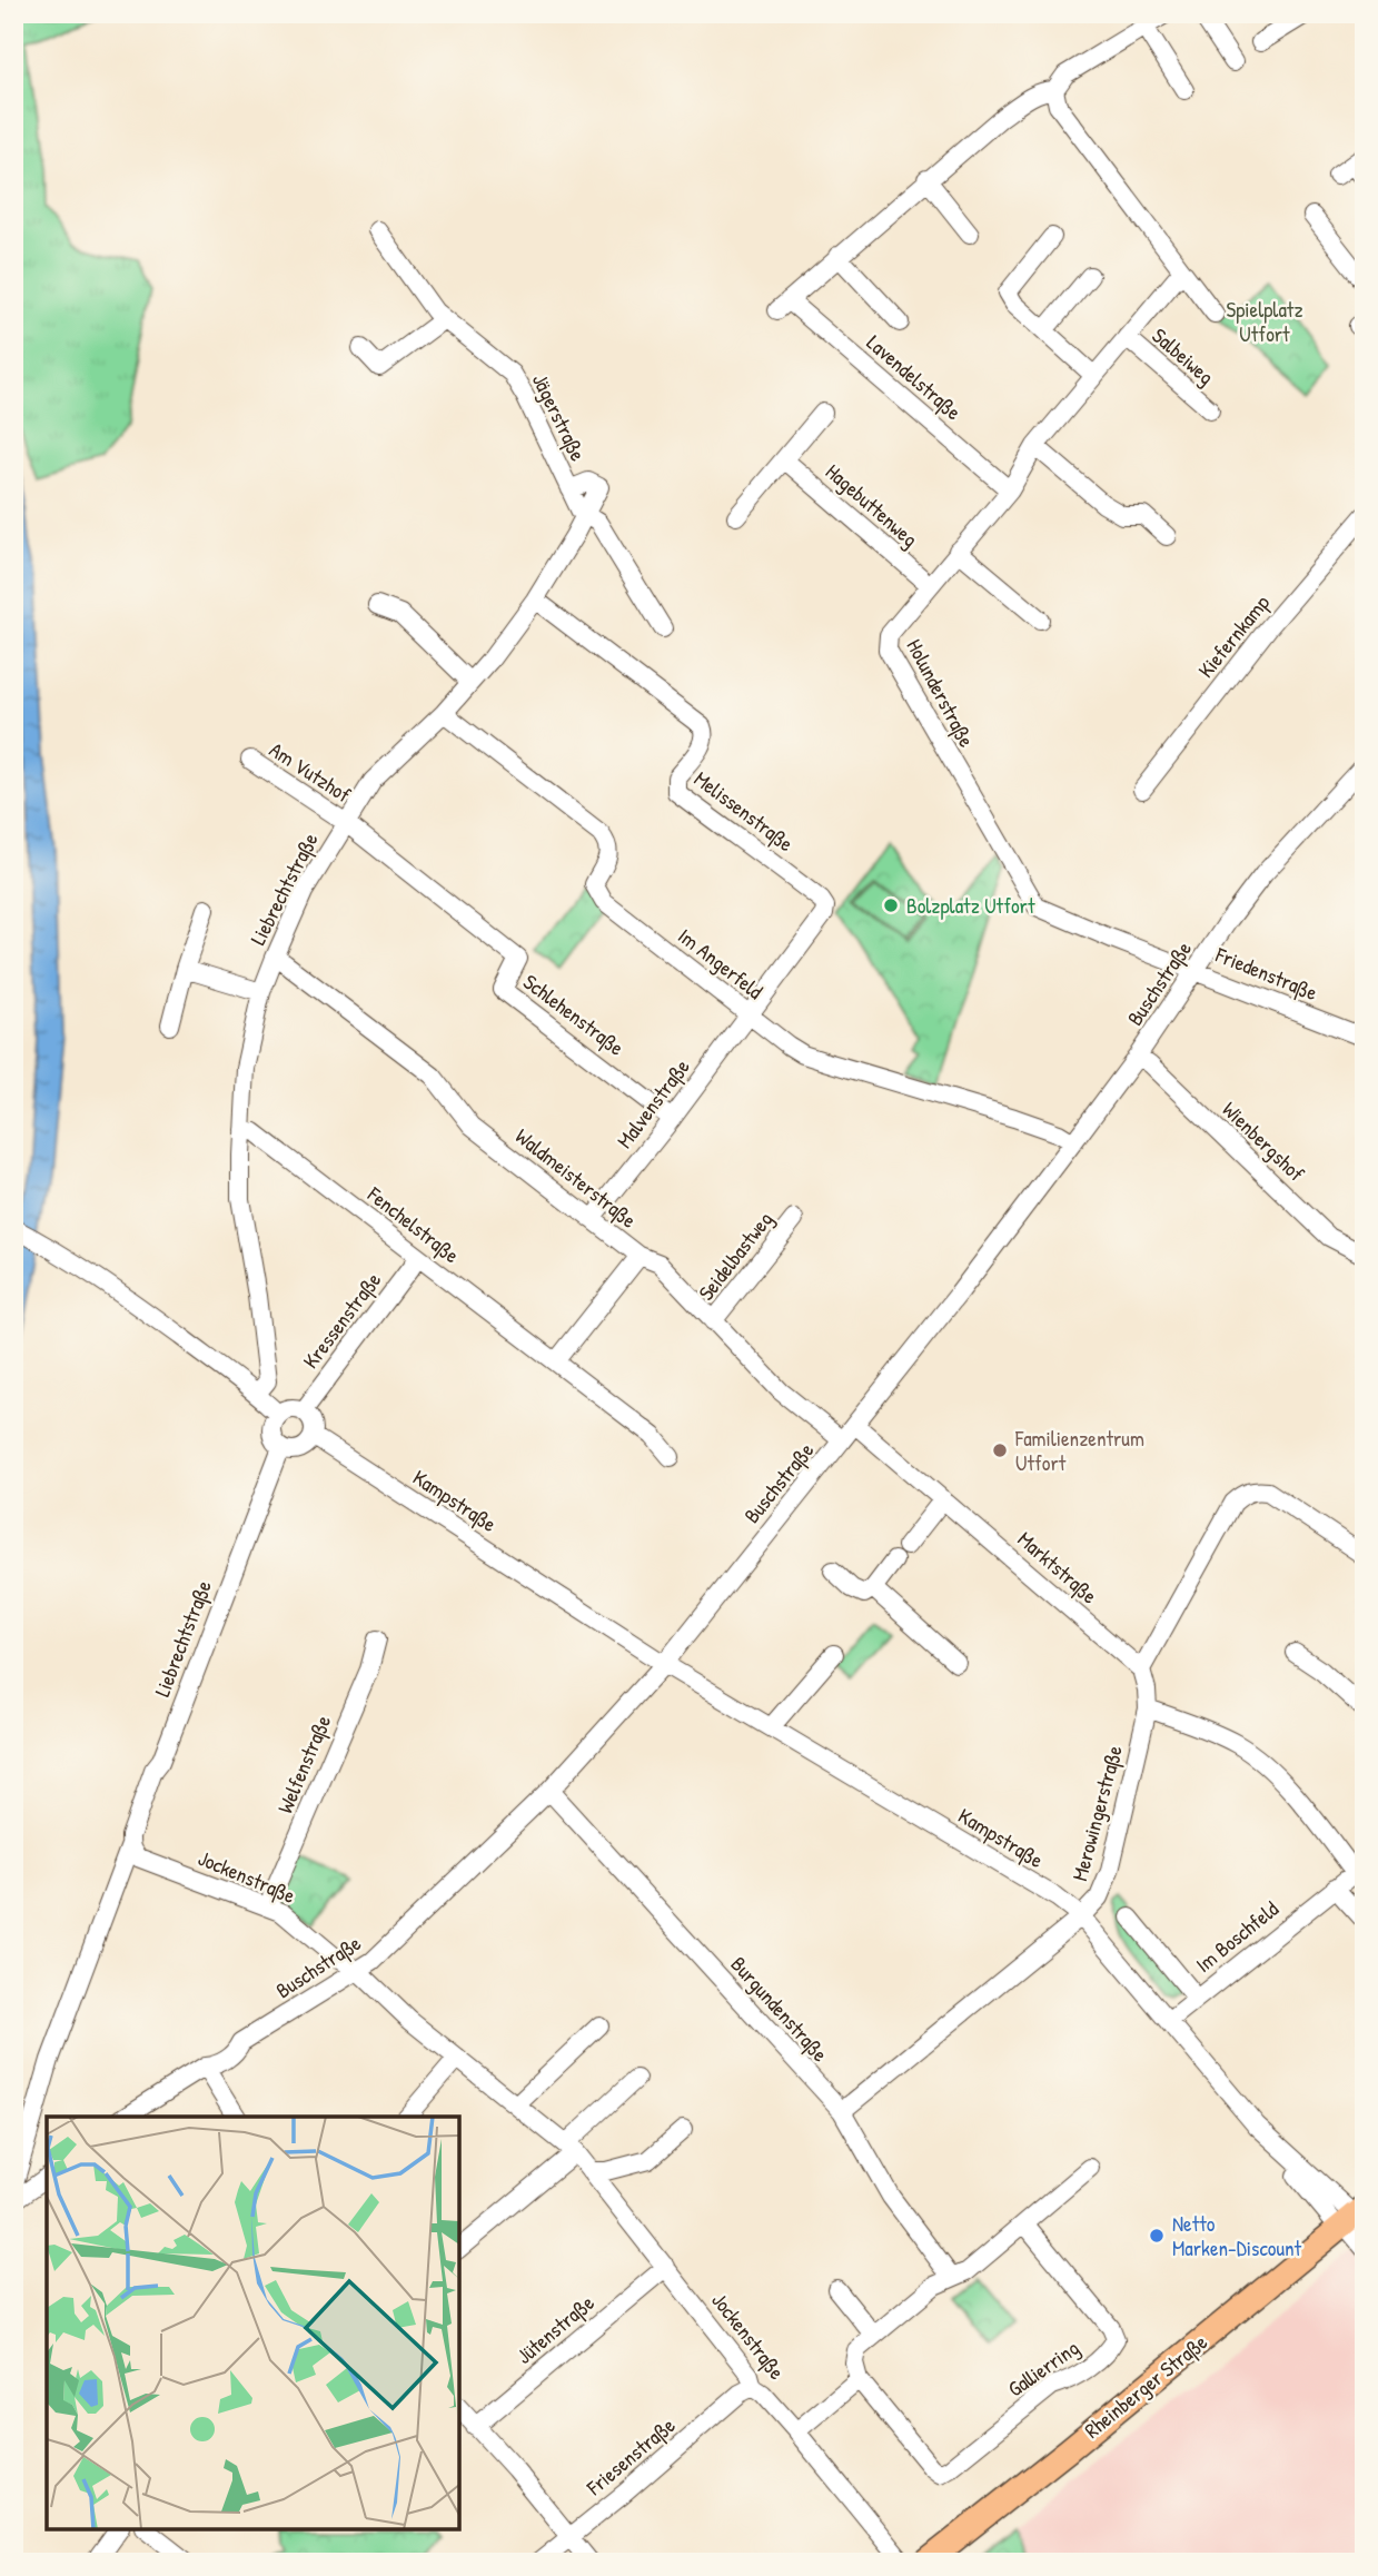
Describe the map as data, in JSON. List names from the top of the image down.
{
  "streets": {
    "main road": ["Rheinberger Straße"],
    "street": [
      "Salbeiweg",
      "Lavendelstraße",
      "Jägerstraße",
      "Hagebuttenweg",
      "Kiefernkamp",
      "Holunderstraße",
      "Am Vutzhof",
      "Melissenstraße",
      "Liebrechtstraße",
      "Im Angerfeld",
      "Friedenstraße",
      "Buschstraße",
      "Schlehenstraße",
      "Malvenstraße",
      "Wienbergshof",
      "Waldmeisterstraße",
      "Fenchelstraße",
      "Seidelbastweg",
      "Kressenstraße",
      "Kampstraße",
      "Marktstraße",
      "Welfenstraße",
      "Merowingerstraße",
      "Jockenstraße",
      "Im Boschfeld",
      "Burgundenstraße",
      "Jütenstraße",
      "Gallierring",
      "Friesenstraße"
    ]
  },
  "crossings": [
    ["Salbeiweg", "Holunderstraße"],
    ["Lavendelstraße", "Holunderstraße"],
    ["Jägerstraße", "Liebrechtstraße"],
    ["Hagebuttenweg", "Holunderstraße"],
    ["Holunderstraße", "Friedenstraße"],
    ["Holunderstraße", "Buschstraße"],
    ["Am Vutzhof", "Liebrechtstraße"],
    ["Am Vutzhof", "Schlehenstraße"],
    ["Melissenstraße", "Liebrechtstraße"],
    ["Melissenstraße", "Im Angerfeld"],
    ["Melissenstraße", "Malvenstraße"],
    ["Liebrechtstraße", "Im Angerfeld"],
    ["Liebrechtstraße", "Schlehenstraße"],
    ["Liebrechtstraße", "Waldmeisterstraße"],
    ["Liebrechtstraße", "Fenchelstraße"],
    ["Liebrechtstraße", "Kressenstraße"],
    ["Liebrechtstraße", "Kampstraße"],
    ["Liebrechtstraße", "Jockenstraße"],
    ["Im Angerfeld", "Buschstraße"],
    ["Im Angerfeld", "Malvenstraße"],
    ["Friedenstraße", "Buschstraße"],
    ["Buschstraße", "Wienbergshof"],
    ["Buschstraße", "Waldmeisterstraße"],
    ["Buschstraße", "Kampstraße"],
    ["Buschstraße", "Marktstraße"],
    ["Buschstraße", "Jockenstraße"],
    ["Buschstraße", "Burgundenstraße"],
    ["Schlehenstraße", "Malvenstraße"],
    ["Malvenstraße", "Waldmeisterstraße"],
    ["Waldmeisterstraße", "Seidelbastweg"],
    ["Fenchelstraße", "Kressenstraße"],
    ["Kressenstraße", "Kampstraße"],
    ["Kampstraße", "Merowingerstraße"],
    ["Kampstraße", "Im Boschfeld"],
    ["Kampstraße", "Rheinberger Straße"],
    ["Marktstraße", "Merowingerstraße"],
    ["Welfenstraße", "Jockenstraße"],
    ["Merowingerstraße", "Burgundenstraße"],
    ["Jockenstraße", "Jütenstraße"],
    ["Jockenstraße", "Friesenstraße"]
  ],
  "parks": ["Spielplatz Utfort"],
  "places": ["Bolzplatz Utfort", "Familienzentrum Utfort", "Netto Marken-Discount"]
}
